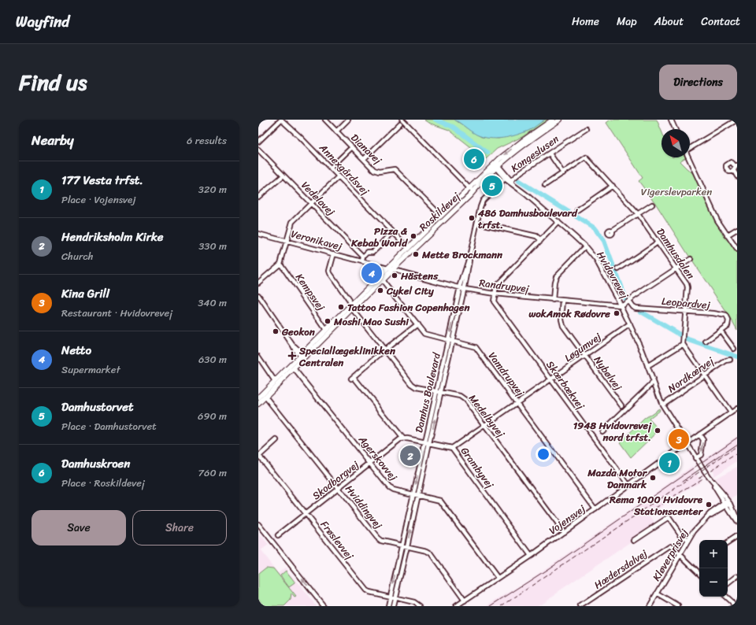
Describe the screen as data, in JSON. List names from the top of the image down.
{
  "streets": {
    "main road": ["Roskildevej"],
    "street": [
      "Dianavej",
      "Kongeslusen",
      "Annexgårdsvej",
      "Vedelavej",
      "Veronikavej",
      "Damhusdalen",
      "Hvidovrevej",
      "Randrupvej",
      "Kempsvej",
      "Leopardvej",
      "Løgumvej",
      "Nybølvej",
      "Vamdrupvej",
      "Nordkærvej",
      "Skærbækvej",
      "Damhus Boulevard",
      "Medelbyvej",
      "Agerskovvej",
      "Grambyvej",
      "Skodborgvej",
      "Hviddingvej",
      "Vojensvej",
      "Frøslevvej",
      "Kløverprisvej",
      "Hædersdalvej"
    ]
  },
  "crossings": [
    ["Dianavej", "Roskildevej"],
    ["Kongeslusen", "Hvidovrevej"],
    ["Annexgårdsvej", "Roskildevej"],
    ["Roskildevej", "Veronikavej"],
    ["Roskildevej", "Hvidovrevej"],
    ["Roskildevej", "Randrupvej"],
    ["Roskildevej", "Kempsvej"],
    ["Roskildevej", "Vamdrupvej"],
    ["Roskildevej", "Medelbyvej"],
    ["Roskildevej", "Agerskovvej"],
    ["Roskildevej", "Hviddingvej"],
    ["Veronikavej", "Randrupvej"],
    ["Veronikavej", "Medelbyvej"],
    ["Damhusdalen", "Leopardvej"],
    ["Hvidovrevej", "Randrupvej"],
    ["Hvidovrevej", "Løgumvej"],
    ["Hvidovrevej", "Nordkærvej"],
    ["Hvidovrevej", "Damhus Boulevard"],
    ["Hvidovrevej", "Vojensvej"],
    ["Hvidovrevej", "Kløverprisvej"],
    ["Randrupvej", "Nybølvej"],
    ["Randrupvej", "Skærbækvej"],
    ["Randrupvej", "Damhus Boulevard"],
    ["Løgumvej", "Nybølvej"],
    ["Løgumvej", "Vamdrupvej"],
    ["Løgumvej", "Skærbækvej"],
    ["Løgumvej", "Medelbyvej"],
    ["Løgumvej", "Grambyvej"],
    ["Vamdrupvej", "Damhus Boulevard"],
    ["Vamdrupvej", "Vojensvej"],
    ["Skærbækvej", "Vojensvej"],
    ["Damhus Boulevard", "Medelbyvej"],
    ["Damhus Boulevard", "Agerskovvej"],
    ["Damhus Boulevard", "Grambyvej"],
    ["Damhus Boulevard", "Hviddingvej"],
    ["Damhus Boulevard", "Frøslevvej"],
    ["Medelbyvej", "Vojensvej"],
    ["Agerskovvej", "Skodborgvej"],
    ["Agerskovvej", "Vojensvej"],
    ["Grambyvej", "Skodborgvej"],
    ["Grambyvej", "Vojensvej"],
    ["Skodborgvej", "Hviddingvej"],
    ["Skodborgvej", "Frøslevvej"],
    ["Hviddingvej", "Vojensvej"],
    ["Kløverprisvej", "Hædersdalvej"]
  ],
  "parks": ["Vigerslevparken"],
  "places": {
    "other": [
      "486 Damhusboulevard trfst.",
      "Pizza & Kebab World",
      "Mette Brockmann",
      "Hästens",
      "Cykel City",
      "Tattoo Fashion Copenhagen",
      "wokAmok Rødovre",
      "Moshi Mao Sushi",
      "Geokon",
      "1948 Hvidovrevej nord trfst.",
      "Mazda Motor Danmark",
      "Rema 1000 Hvidovre Stationscenter"
    ],
    "health": ["Speciallægeklinikken Centralen"]
  },
  "north": "top left",
  "page": {
    "header": "Wayfind",
    "nav": [
      "Home",
      "Map",
      "About",
      "Contact"
    ],
    "title": "Find us",
    "buttons": [
      "Directions",
      ["Save", "Share"]
    ],
    "heading": ["Nearby", "6 results"],
    "pins": [
      "6",
      "5",
      "4",
      "3",
      "2",
      "1"
    ],
    "list": [
      {
        "mark": "1",
        "name": "177 Vesta trfst.",
        "note": "Place · Vojensvej",
        "value": "320 m"
      },
      {
        "mark": "2",
        "name": "Hendriksholm Kirke",
        "note": "Church",
        "value": "330 m"
      },
      {
        "mark": "3",
        "name": "Kina Grill",
        "note": "Restaurant · Hvidovrevej",
        "value": "340 m"
      },
      {
        "mark": "4",
        "name": "Netto",
        "note": "Supermarket",
        "value": "630 m"
      },
      {
        "mark": "5",
        "name": "Damhustorvet",
        "note": "Place · Damhustorvet",
        "value": "690 m"
      },
      {
        "mark": "6",
        "name": "Damhuskroen",
        "note": "Place · Roskildevej",
        "value": "760 m"
      }
    ],
    "map_buttons": ["+", "−"]
  }
}
